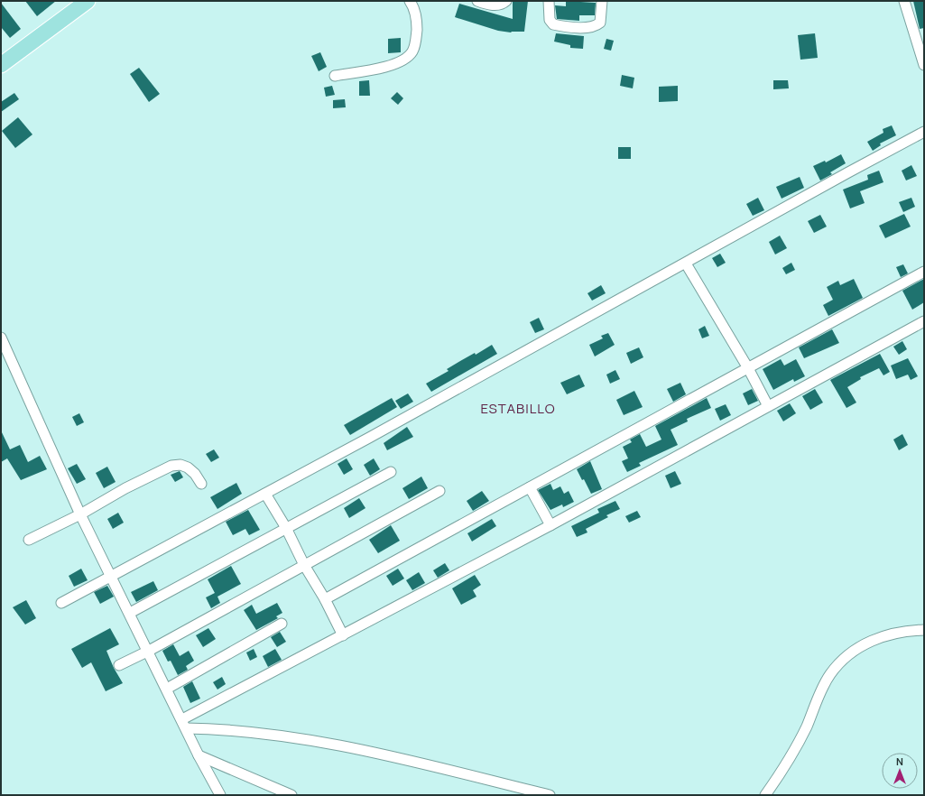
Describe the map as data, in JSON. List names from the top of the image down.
{
  "districts": ["ESTABILLO"],
  "north": "top"
}
